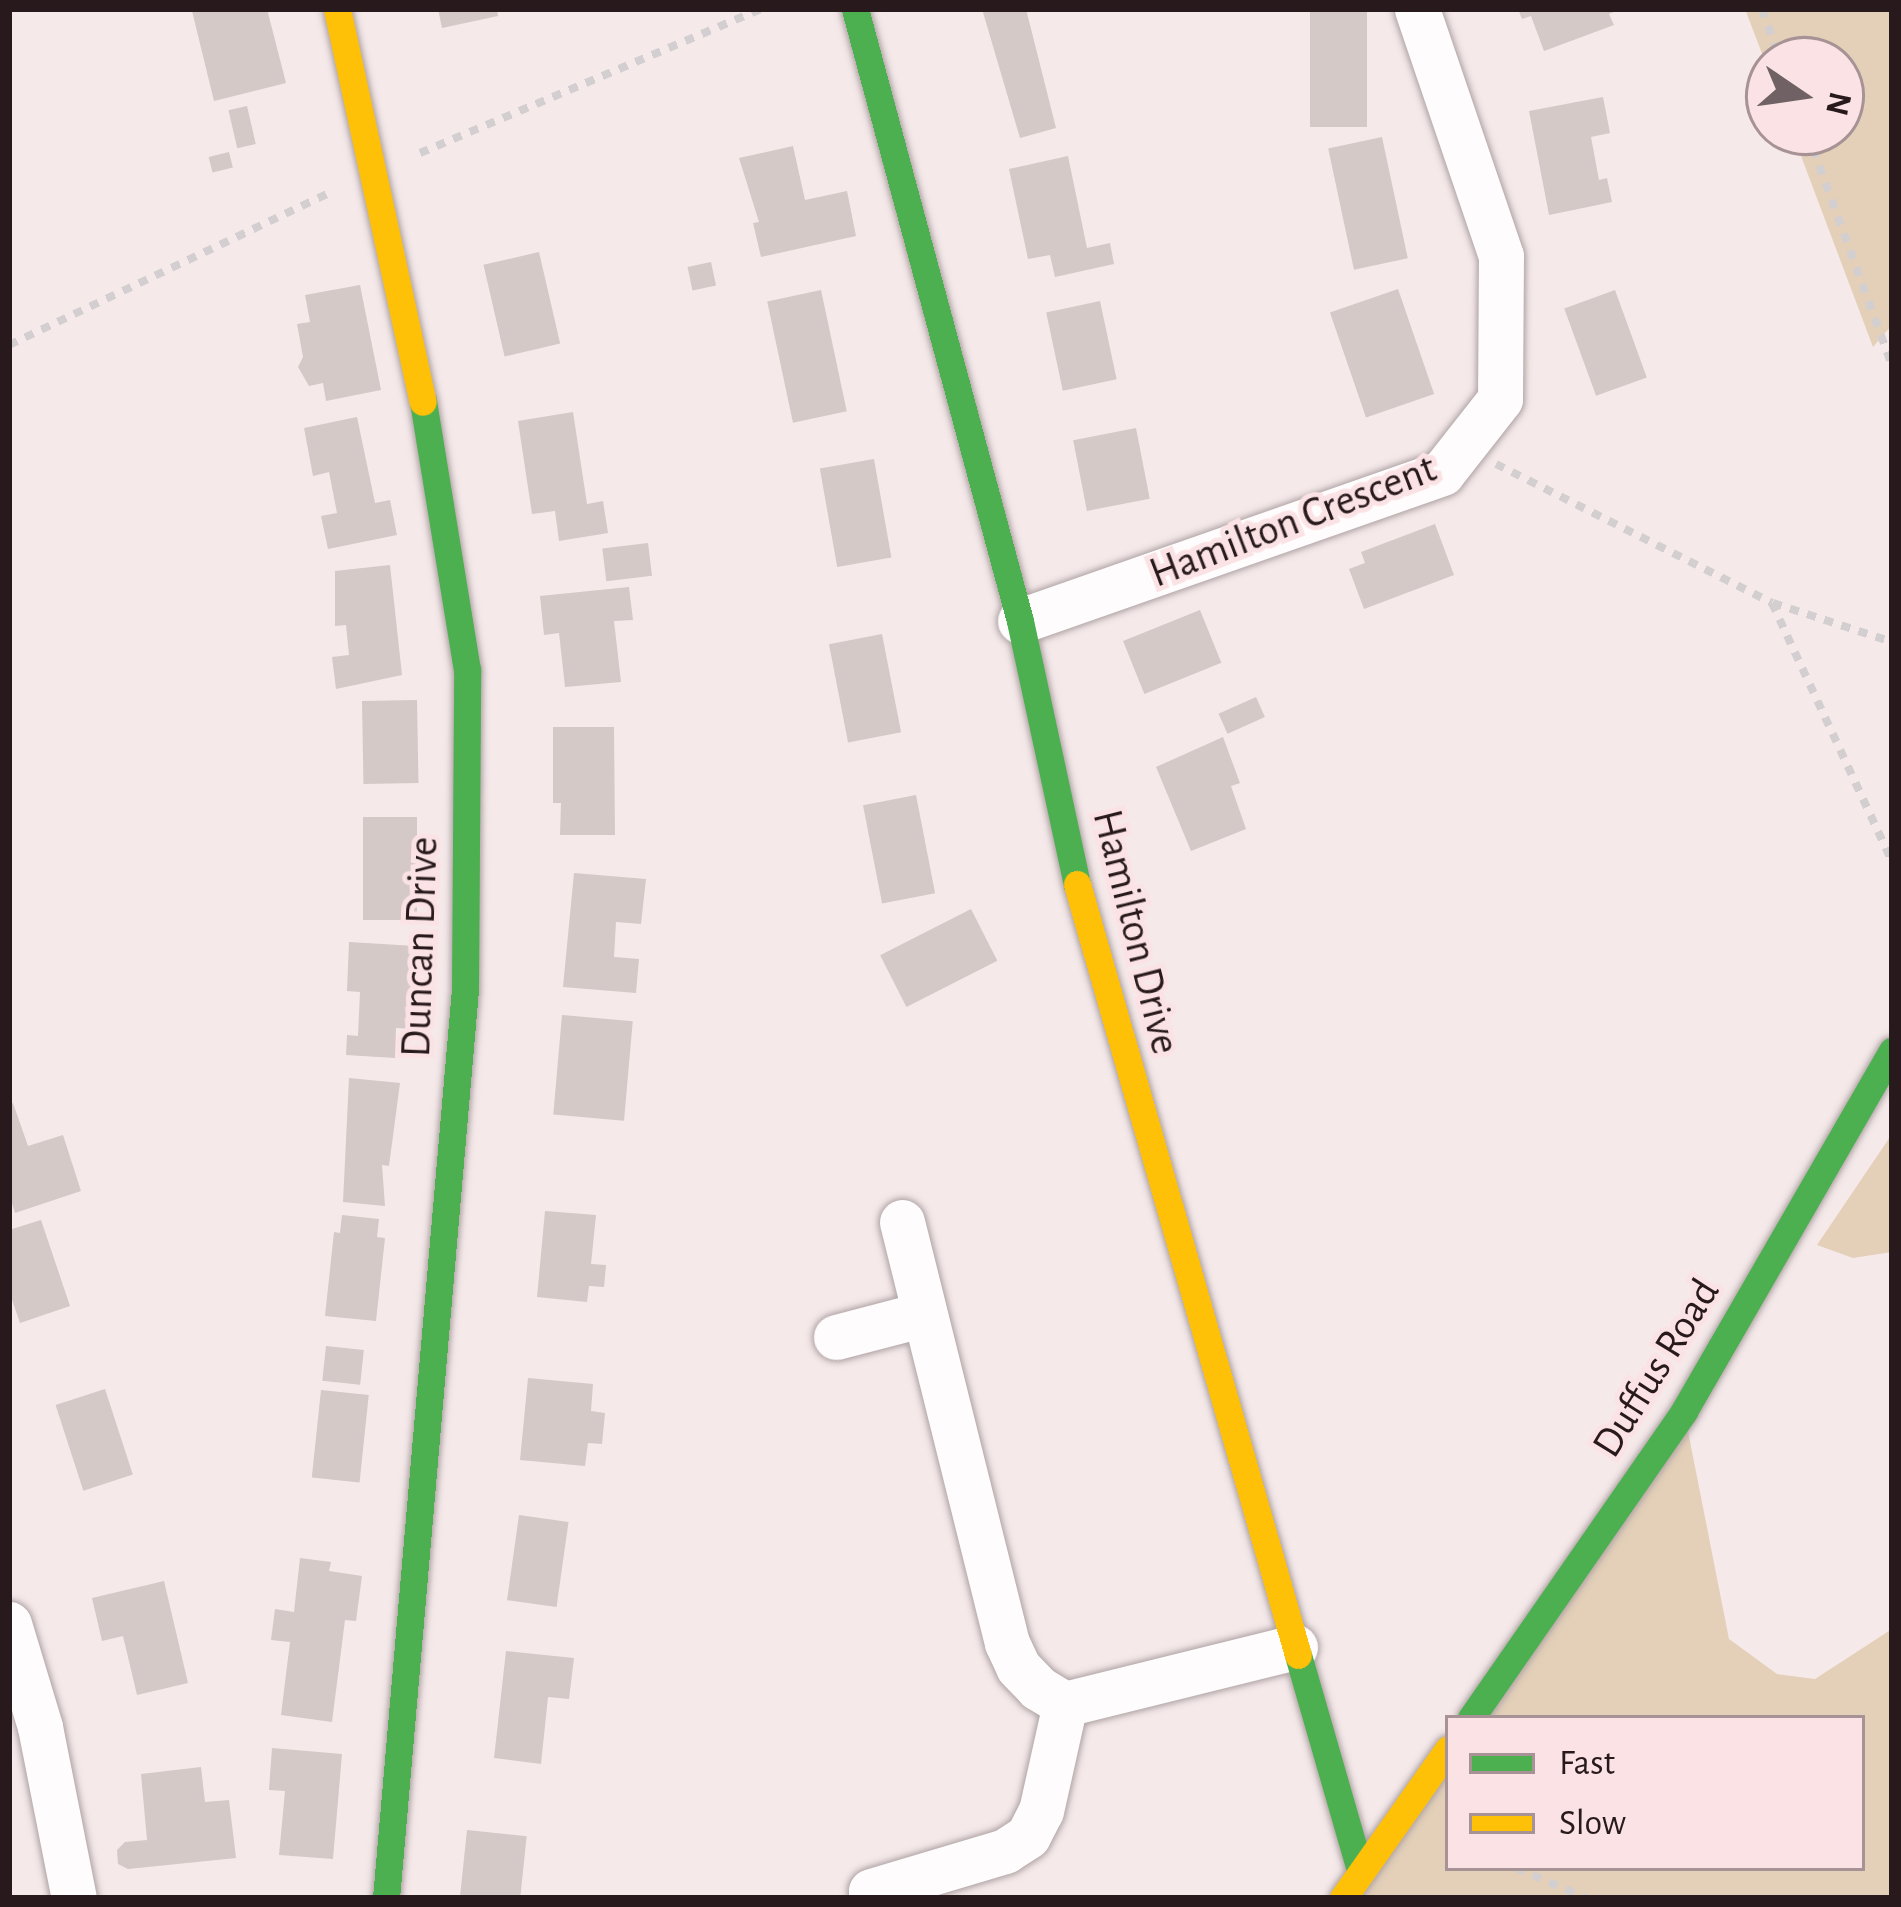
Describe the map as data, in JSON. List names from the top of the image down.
{
  "streets": {
    "street": [
      "Hamilton Crescent",
      "Hamilton Drive",
      "Duncan Drive",
      "Duffus Road"
    ]
  },
  "crossings": [
    ["Hamilton Crescent", "Hamilton Drive"]
  ],
  "legend": ["Fast", "Slow"],
  "north": "right"
}
